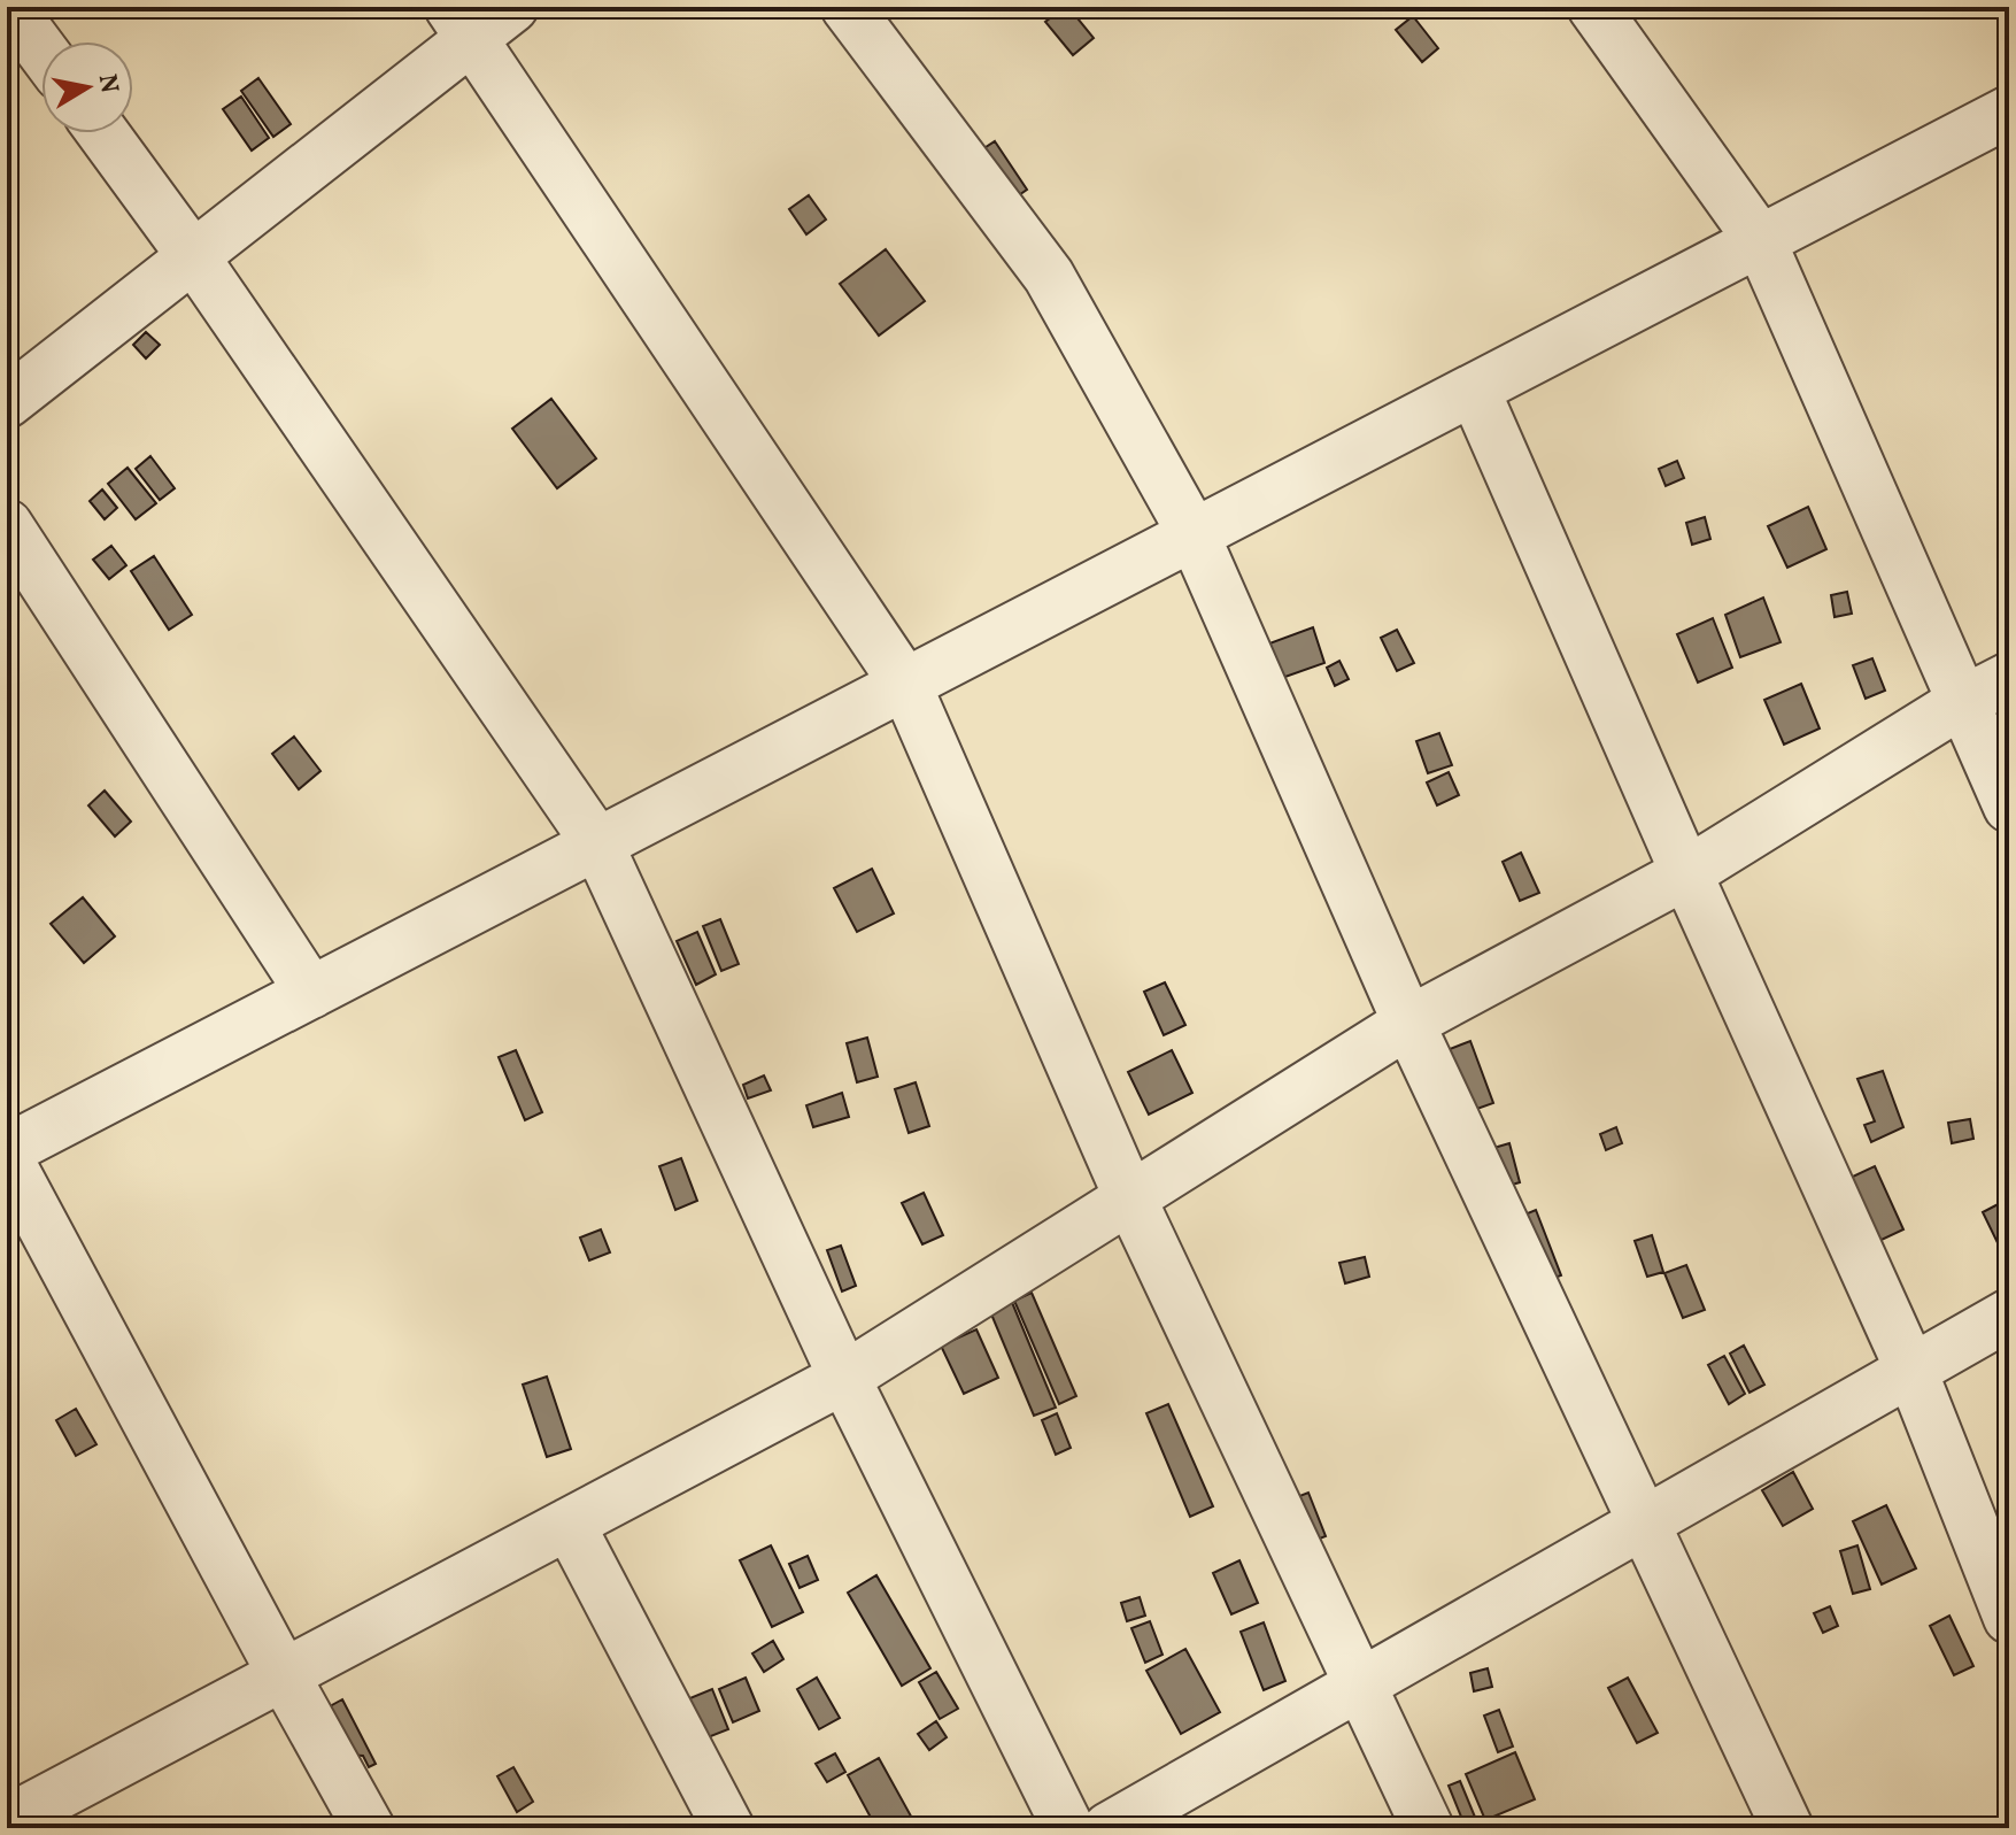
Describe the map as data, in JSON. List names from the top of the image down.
{
  "north": "right"
}
